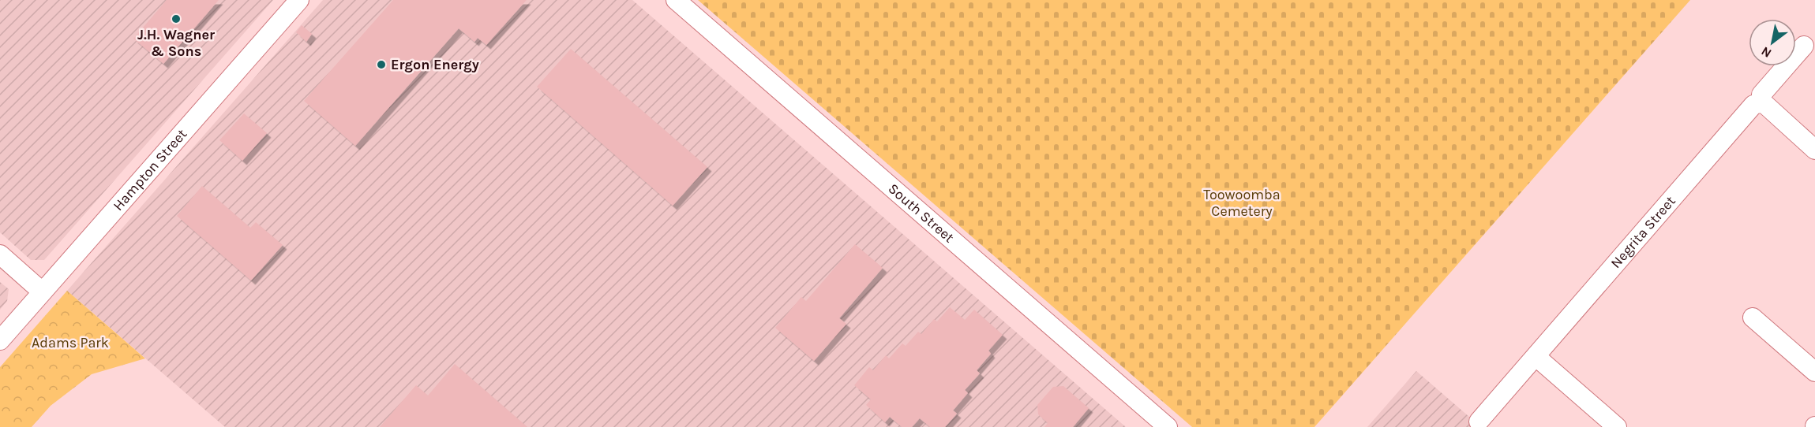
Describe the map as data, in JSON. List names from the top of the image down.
{
  "streets": {
    "street": ["Hampton Street", "South Street", "Negrita Street"]
  },
  "parks": ["Toowoomba Cemetery", "Adams Park"],
  "places": ["J.H. Wagner & Sons", "Ergon Energy"],
  "north": "bottom left"
}
